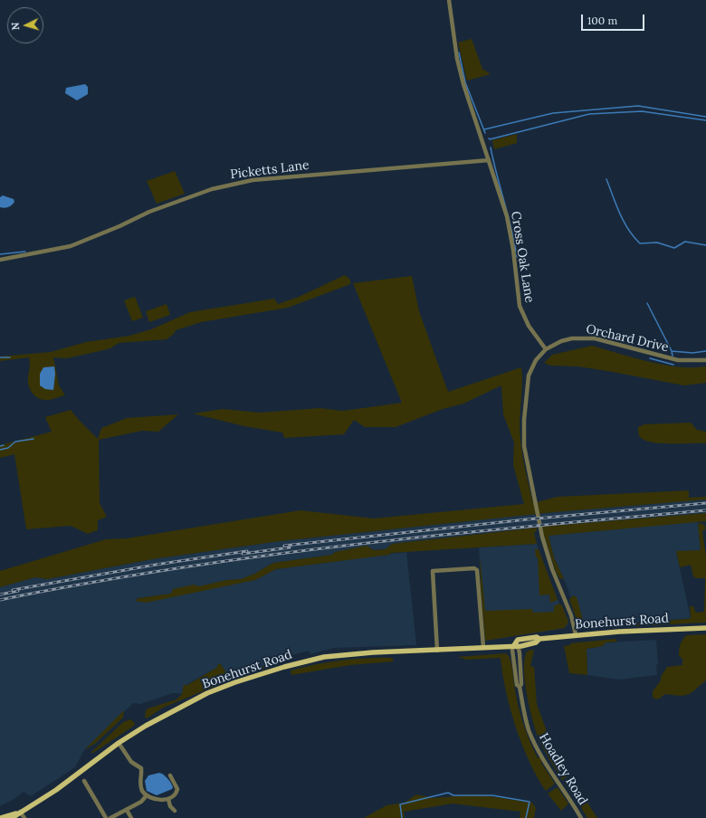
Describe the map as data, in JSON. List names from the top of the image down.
{
  "streets": {
    "main road": ["Bonehurst Road"],
    "street": [
      "Picketts Lane",
      "Cross Oak Lane",
      "Orchard Drive",
      "Hoadley Road"
    ]
  },
  "crossings": [
    ["Picketts Lane", "Cross Oak Lane"],
    ["Cross Oak Lane", "Orchard Drive"],
    ["Bonehurst Road", "Hoadley Road"]
  ],
  "scale_bar": "100 m",
  "north": "left"
}
